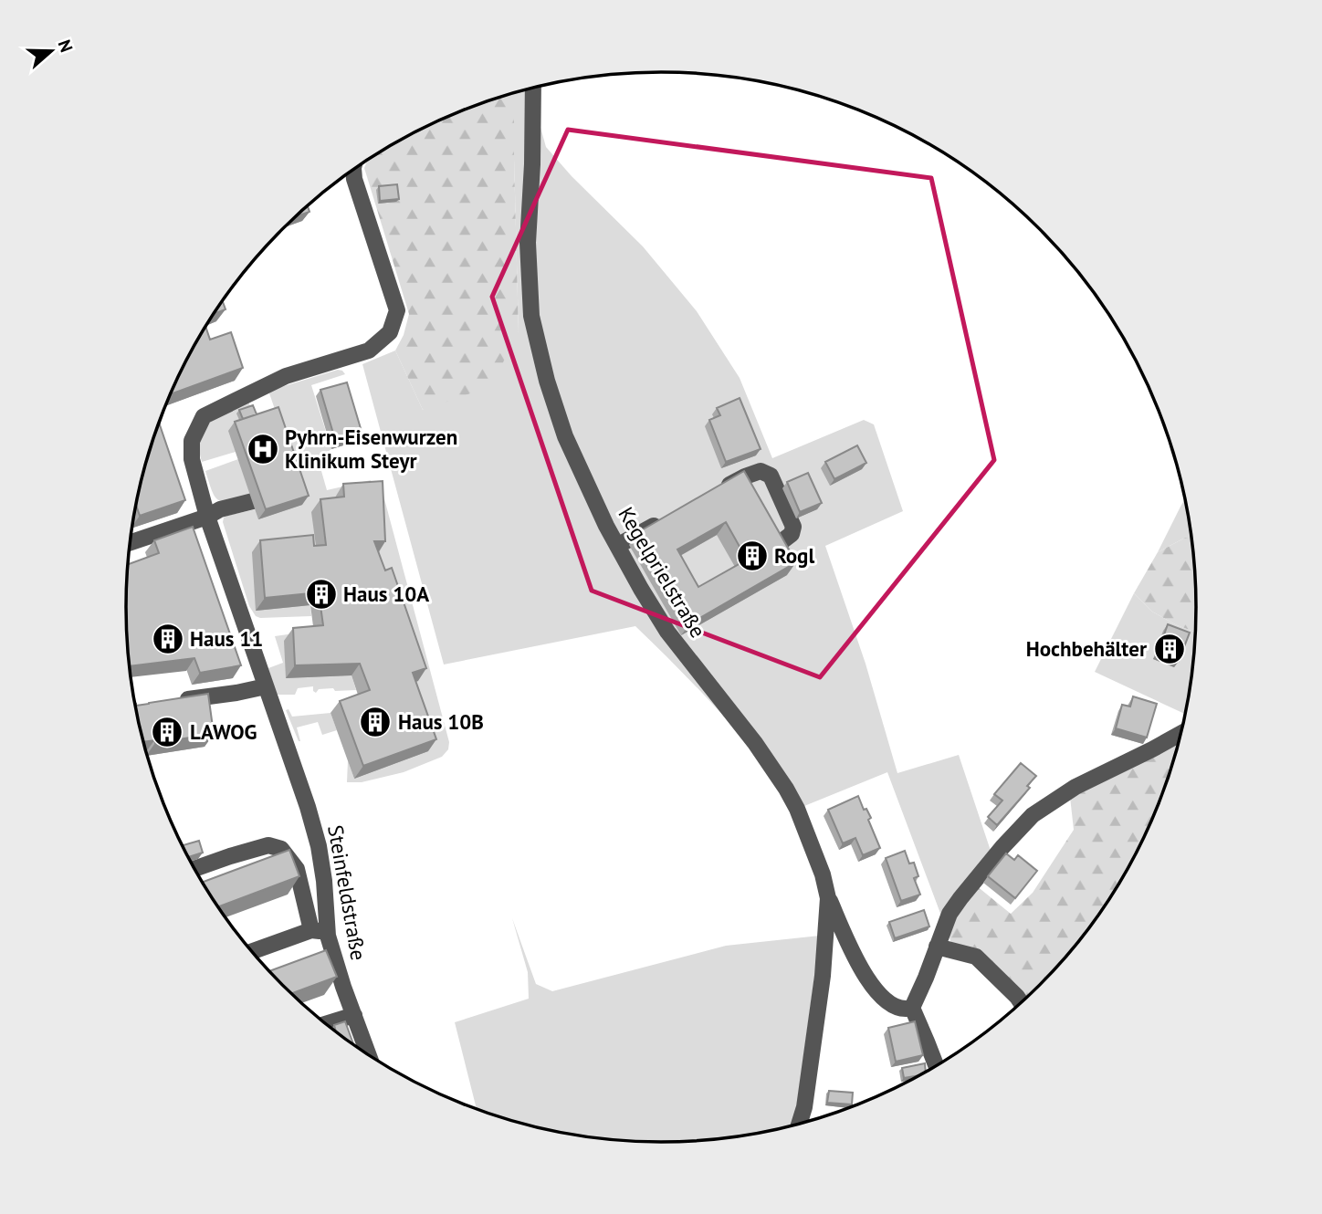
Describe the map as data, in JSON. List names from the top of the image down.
{
  "streets": {
    "street": ["Kegelprielstraße", "Steinfeldstraße"]
  },
  "places": {
    "hospital": ["Pyhrn-Eisenwurzen Klinikum Steyr"],
    "building": [
      "Rogl",
      "Haus 10A",
      "Haus 11",
      "Hochbehälter",
      "Haus 10B",
      "LAWOG"
    ]
  },
  "north": "right"
}
